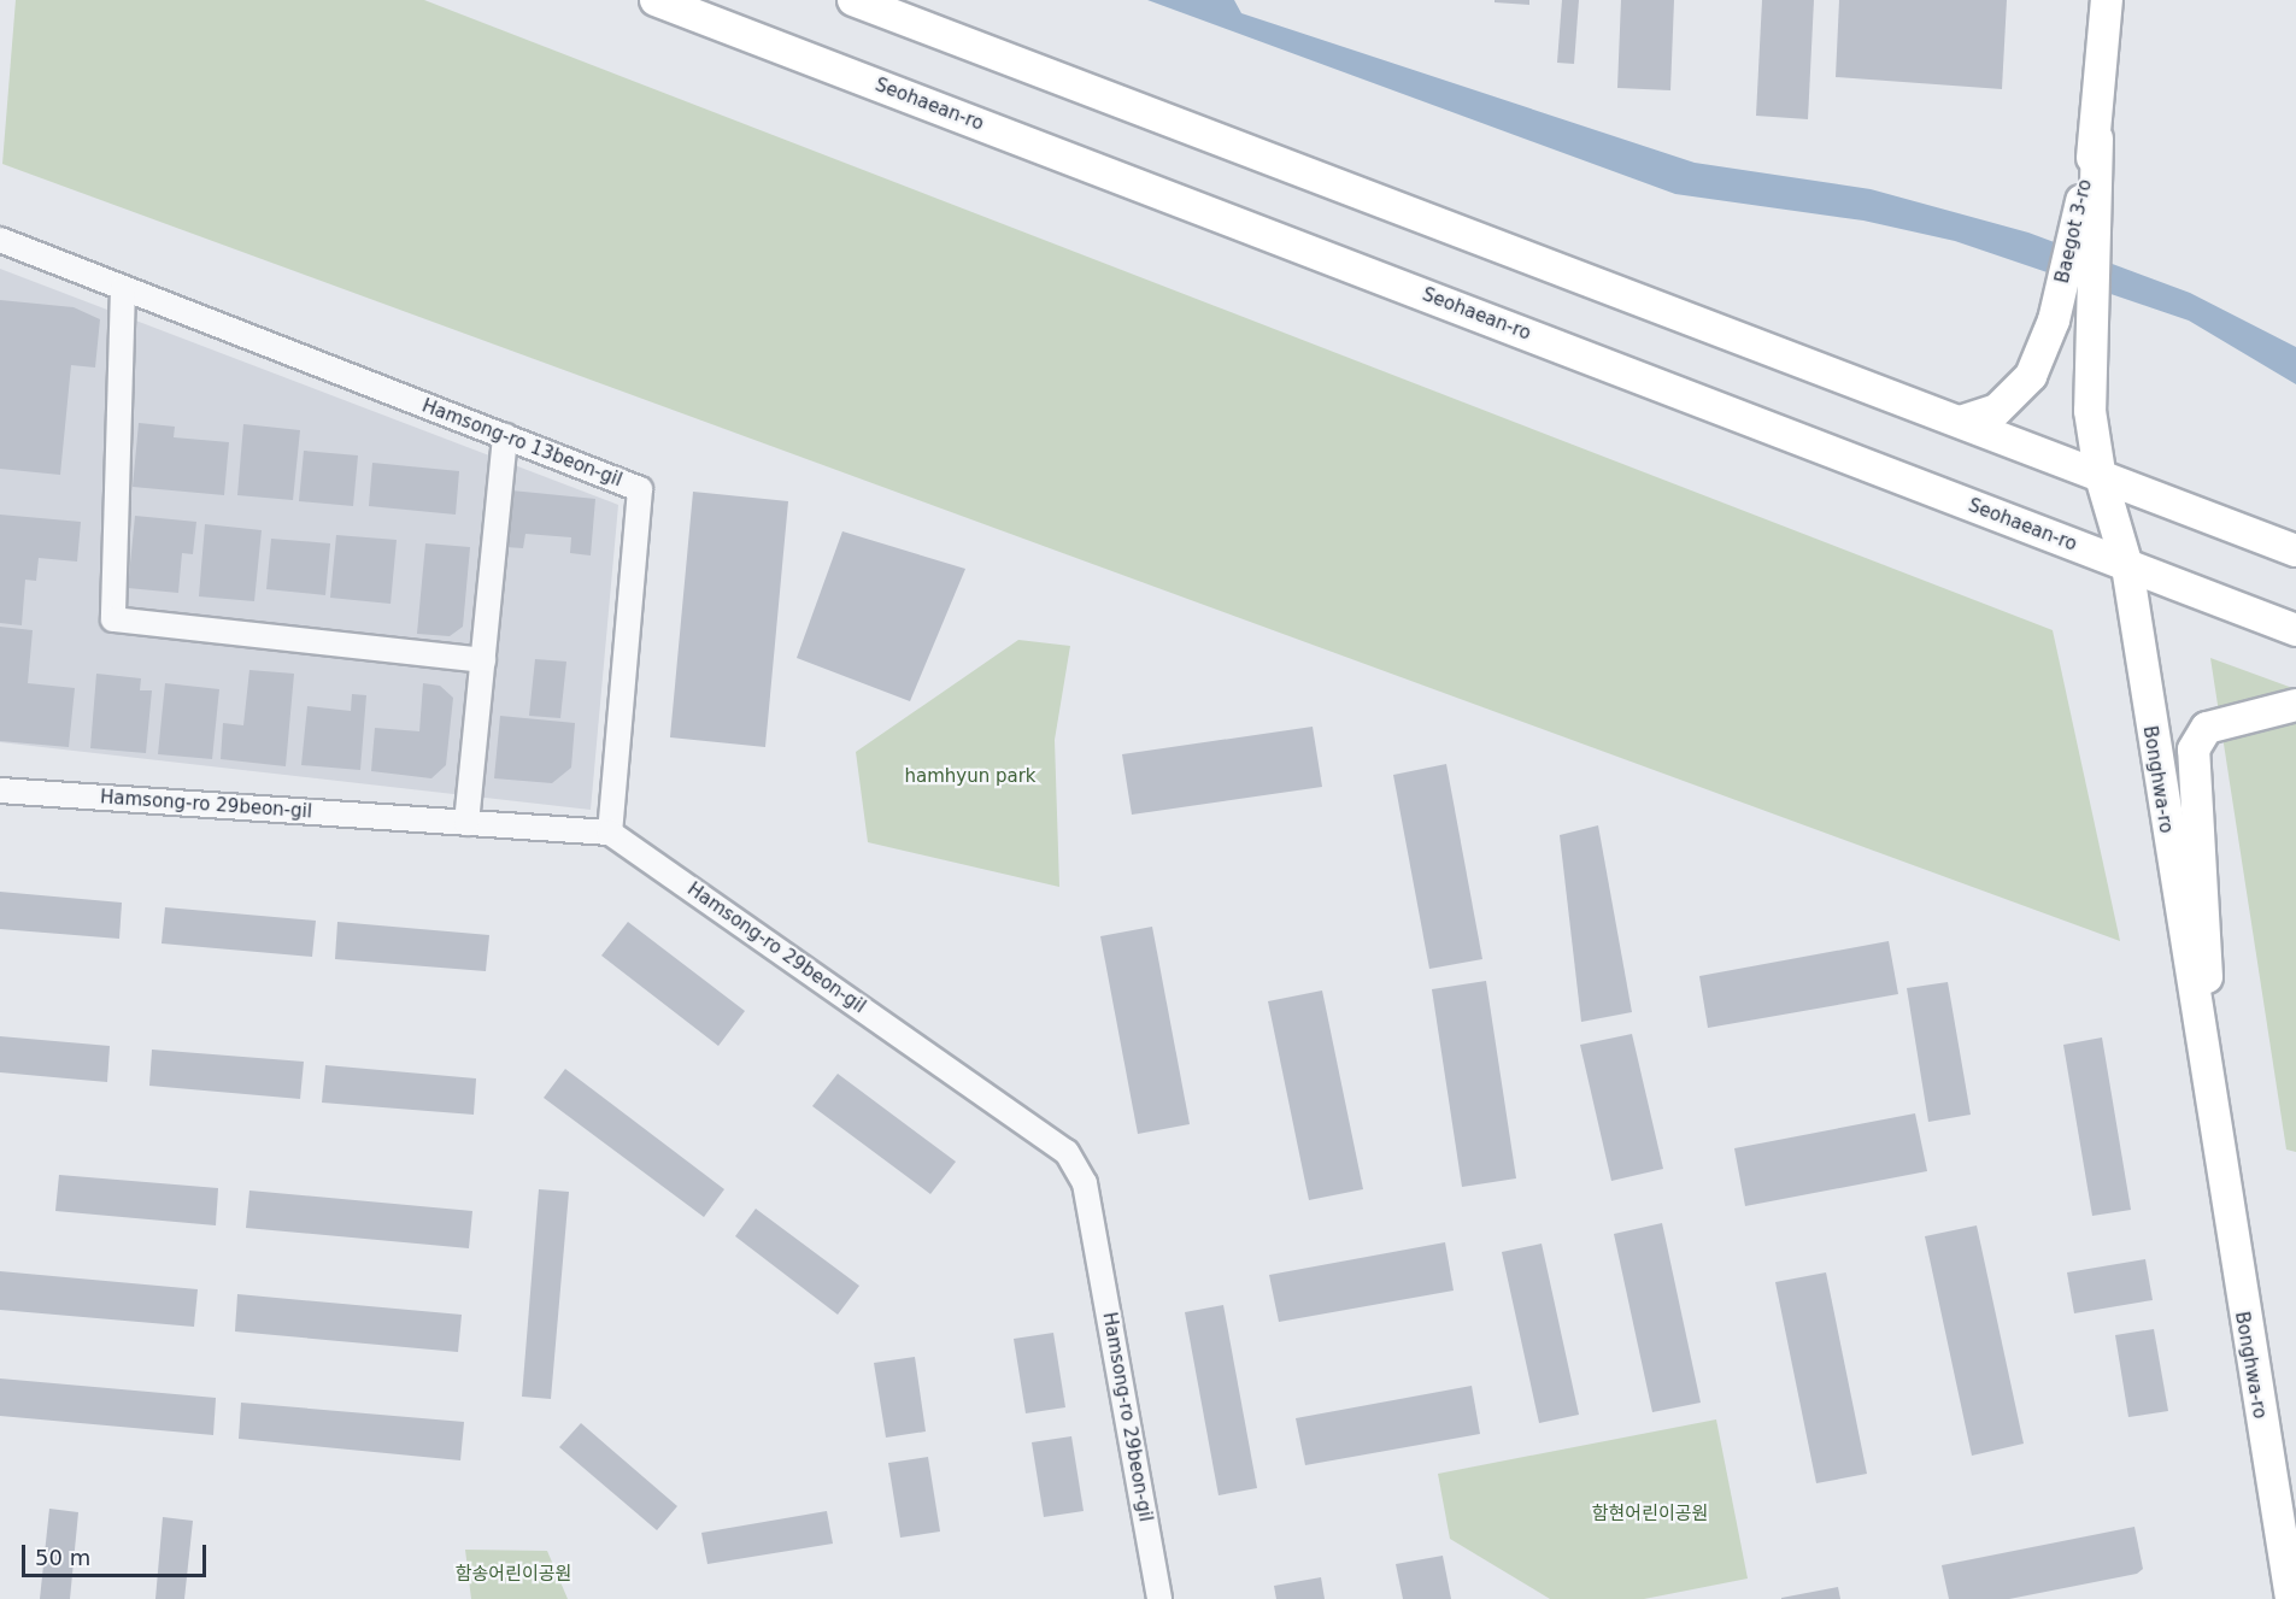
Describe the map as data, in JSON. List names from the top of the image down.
{
  "streets": {
    "main road": ["Seohaean-ro", "Baegot 3-ro", "Bonghwa-ro"],
    "street": ["Hamsong-ro 13beon-gil", "Hamsong-ro 29beon-gil"]
  },
  "crossings": [
    ["Seohaean-ro", "Bonghwa-ro"],
    ["Hamsong-ro 13beon-gil", "Hamsong-ro 29beon-gil"]
  ],
  "parks": ["hamhyun park", "함현어린이공원", "함송어린이공원"],
  "scale_bar": "50 m"
}
